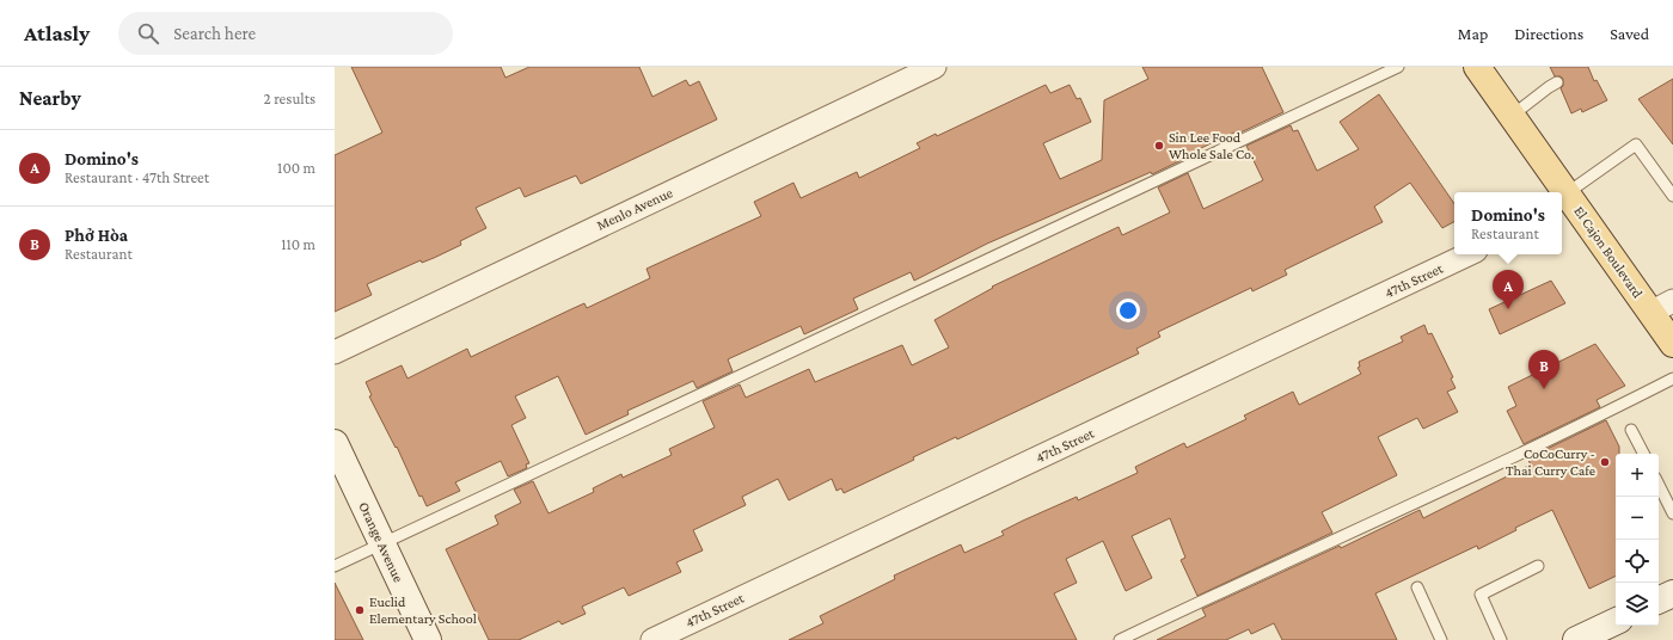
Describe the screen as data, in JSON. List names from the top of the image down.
{
  "streets": {
    "main road": ["El Cajon Boulevard", "Orange Avenue"],
    "street": ["Menlo Avenue", "47th Street"]
  },
  "places": ["Sin Lee Food Whole Sale Co.", "CoCoCurry - Thai Curry Cafe", "Euclid Elementary School"],
  "page": {
    "header": "Atlasly",
    "search": "Search here",
    "nav": ["Map", "Directions", "Saved"],
    "heading": ["Nearby", "2 results"],
    "list": [
      {
        "mark": "A",
        "name": "Domino's",
        "note": "Restaurant · 47th Street",
        "value": "100 m"
      },
      {
        "mark": "B",
        "name": "Phở Hòa",
        "note": "Restaurant",
        "value": "110 m"
      }
    ],
    "popup": ["Domino's", "Restaurant"],
    "pins": ["A", "B"],
    "map_buttons": ["+", "−"]
  }
}
